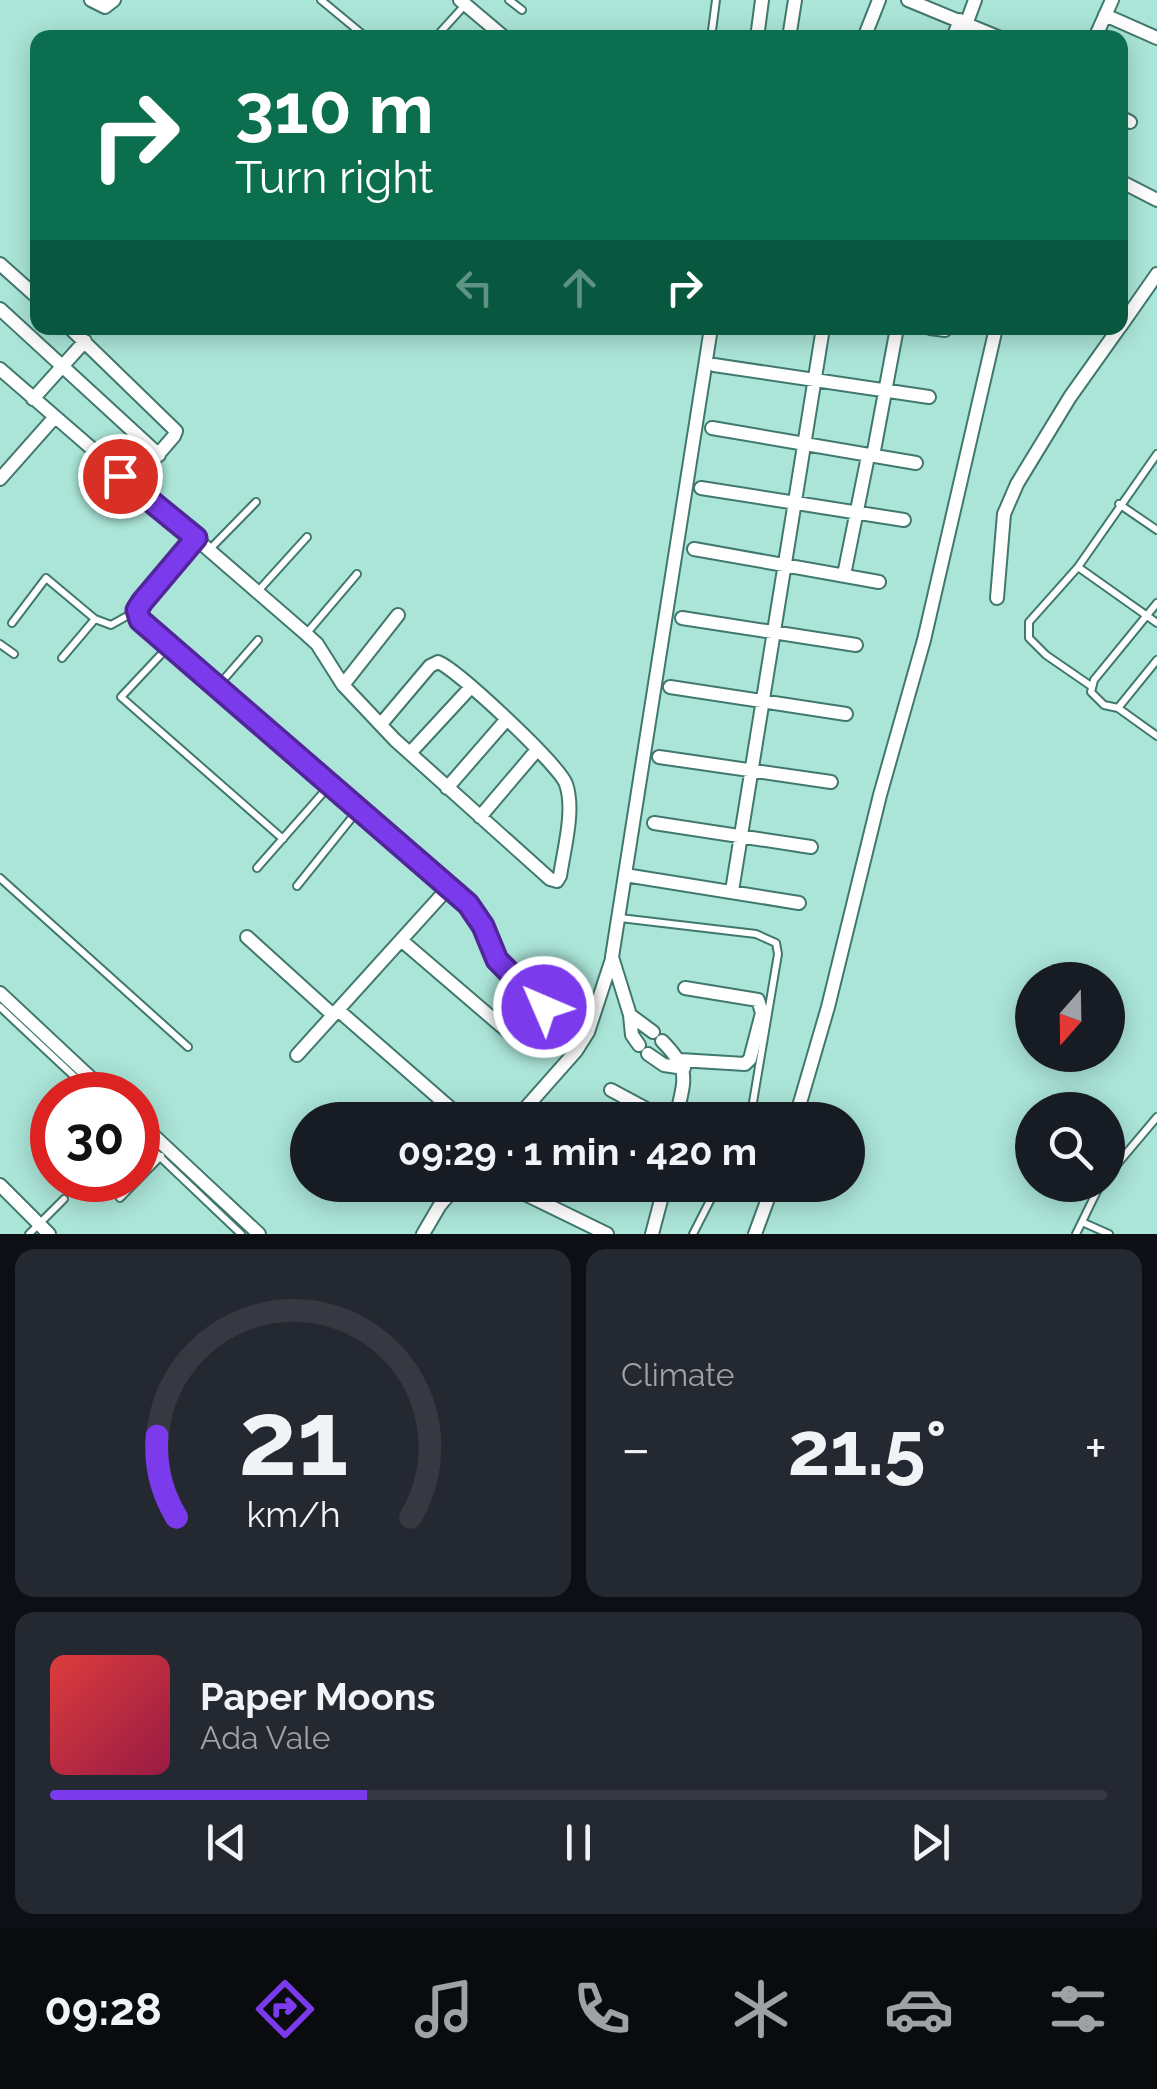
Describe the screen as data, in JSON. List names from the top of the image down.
{
  "north": "bottom",
  "page": {
    "turn": ["310 m", "Turn right"],
    "limit": "30",
    "trip": "09:29 · 1 min · 420 m",
    "tile": "Climate",
    "heat": ["−", "21.5°", "+"],
    "song": ["Paper Moons", "Ada Vale"],
    "tabs": "09:28",
    "gauge": ["21", "km/h"]
  }
}
